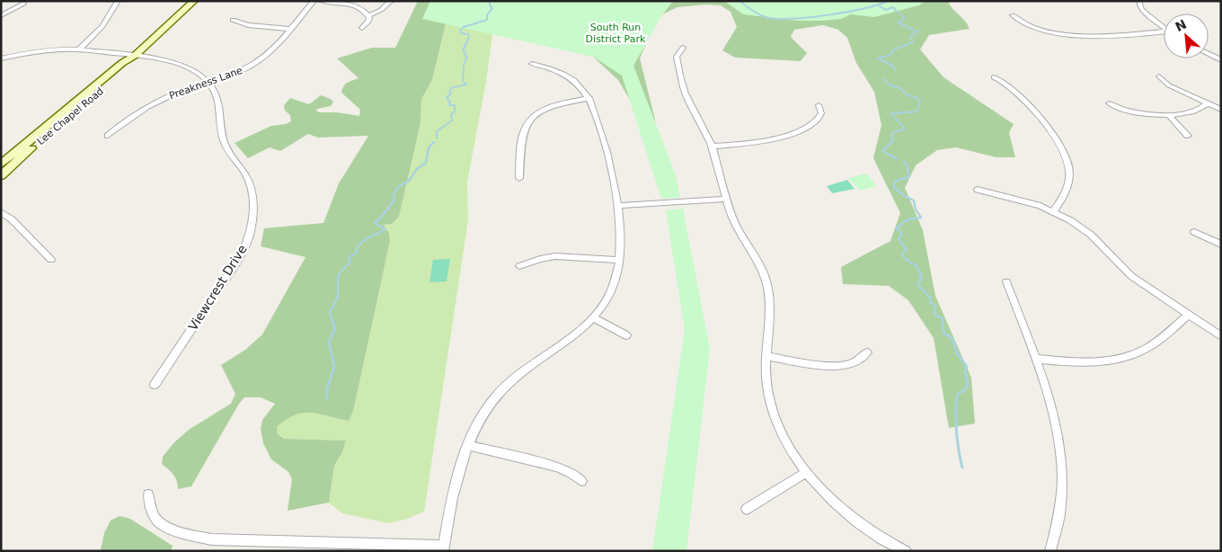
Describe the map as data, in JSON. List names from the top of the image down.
{
  "streets": {
    "main road": ["Lee Chapel Road"],
    "street": ["Preakness Lane", "Viewcrest Drive"]
  },
  "crossings": [
    ["Preakness Lane", "Viewcrest Drive"],
    ["Lee Chapel Road", "Viewcrest Drive"]
  ],
  "parks": ["South Run District Park"],
  "north": "top left"
}
